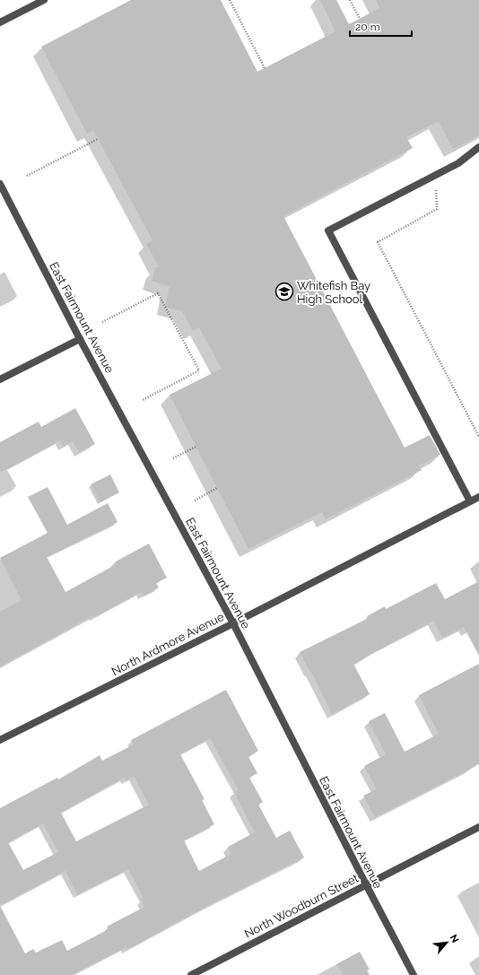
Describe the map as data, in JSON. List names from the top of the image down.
{
  "streets": {
    "street": ["East Fairmount Avenue", "North Ardmore Avenue", "North Woodburn Street"]
  },
  "crossings": [
    ["East Fairmount Avenue", "North Ardmore Avenue"],
    ["East Fairmount Avenue", "North Woodburn Street"]
  ],
  "places": {
    "school or university": ["Whitefish Bay High School"]
  },
  "scale_bar": "20 m",
  "north": "top right"
}
